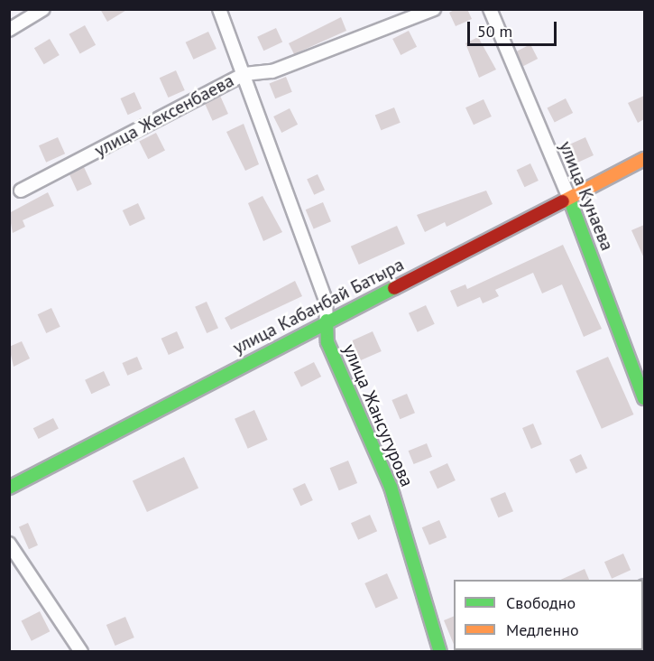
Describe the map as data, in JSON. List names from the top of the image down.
{
  "streets": {
    "street": [
      "улица Жексенбаева",
      "улица Кунаева",
      "улица Кабанбай Батыра",
      "улица Жансугурова"
    ]
  },
  "crossings": [
    ["улица Жексенбаева", "улица Жансугурова"],
    ["улица Кунаева", "улица Кабанбай Батыра"],
    ["улица Кабанбай Батыра", "улица Жансугурова"]
  ],
  "legend": ["Свободно", "Медленно"],
  "scale_bar": "50 m"
}
